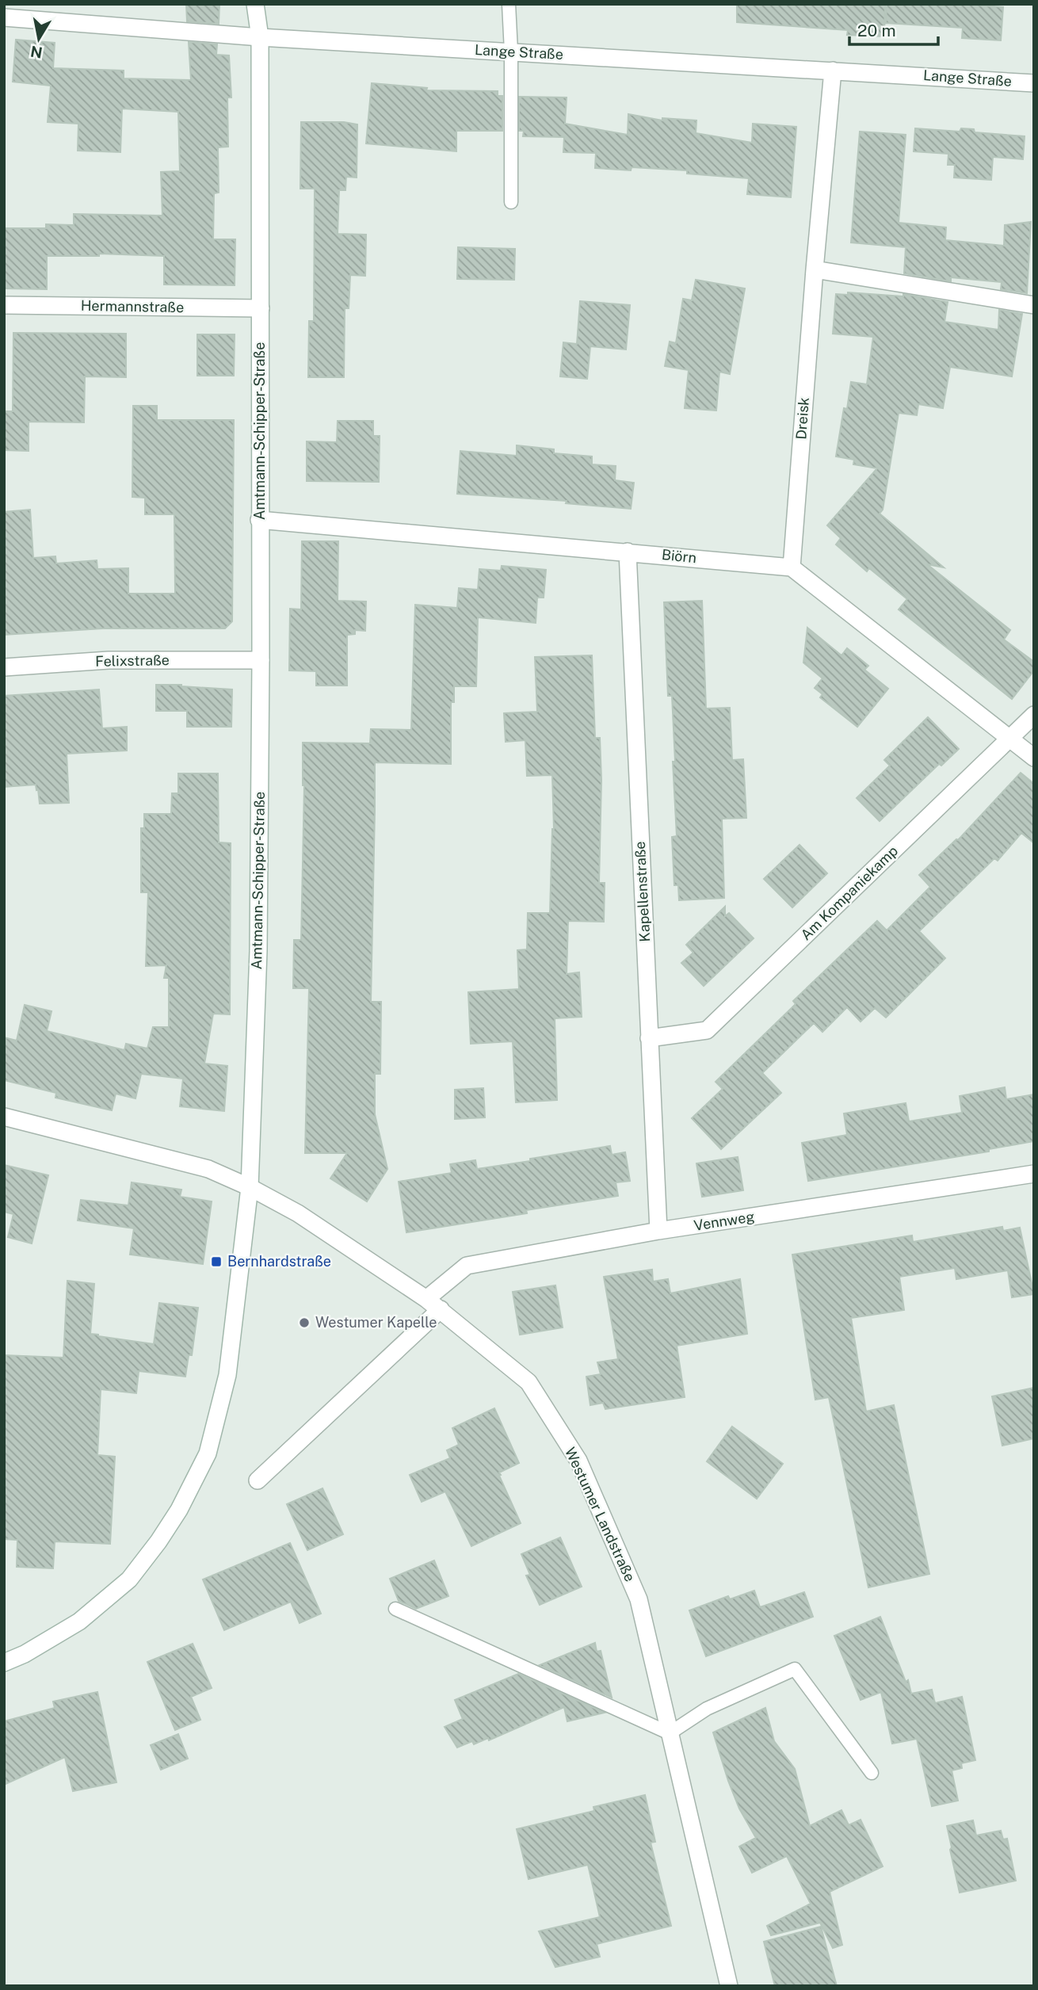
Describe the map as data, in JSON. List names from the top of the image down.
{
  "streets": {
    "street": [
      "Lange Straße",
      "Hermannstraße",
      "Dreisk",
      "Amtmann-Schipper-Straße",
      "Biörn",
      "Felixstraße",
      "Kapellenstraße",
      "Am Kompaniekamp",
      "Vennweg",
      "Westumer Landstraße"
    ]
  },
  "crossings": [
    ["Lange Straße", "Dreisk"],
    ["Lange Straße", "Amtmann-Schipper-Straße"],
    ["Hermannstraße", "Amtmann-Schipper-Straße"],
    ["Dreisk", "Biörn"],
    ["Amtmann-Schipper-Straße", "Biörn"],
    ["Amtmann-Schipper-Straße", "Felixstraße"],
    ["Amtmann-Schipper-Straße", "Westumer Landstraße"],
    ["Biörn", "Kapellenstraße"],
    ["Kapellenstraße", "Am Kompaniekamp"],
    ["Kapellenstraße", "Vennweg"],
    ["Vennweg", "Westumer Landstraße"]
  ],
  "places": {
    "transit": ["Bernhardstraße"],
    "other": ["Westumer Kapelle"]
  },
  "scale_bar": "20 m",
  "north": "bottom"
}
